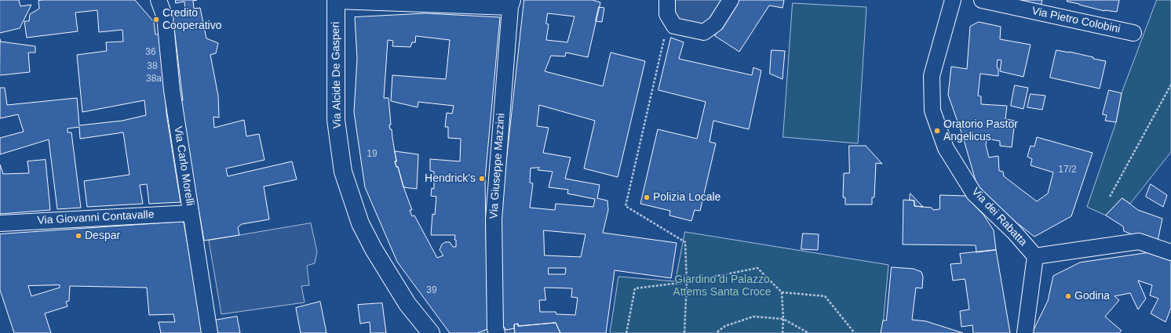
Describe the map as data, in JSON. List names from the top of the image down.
{
  "streets": {
    "main road": ["Via Alcide De Gasperi"],
    "street": [
      "Via Pietro Colobini",
      "Via Carlo Morelli",
      "Via Giuseppe Mazzini",
      "Via dei Rabatta",
      "Via Giovanni Contavalle"
    ]
  },
  "crossings": [
    ["Via Carlo Morelli", "Via Giovanni Contavalle"]
  ],
  "parks": ["Giardino di Palazzo Attems Santa Croce"],
  "places": [
    "Credito Cooperativo",
    "Oratorio Pastor Angelicus",
    "Hendrick's",
    "Polizia Locale",
    "Despar",
    "Godina"
  ],
  "house_numbers": [
    "36",
    "38",
    "38a",
    "19",
    "17/2",
    "39"
  ]
}
